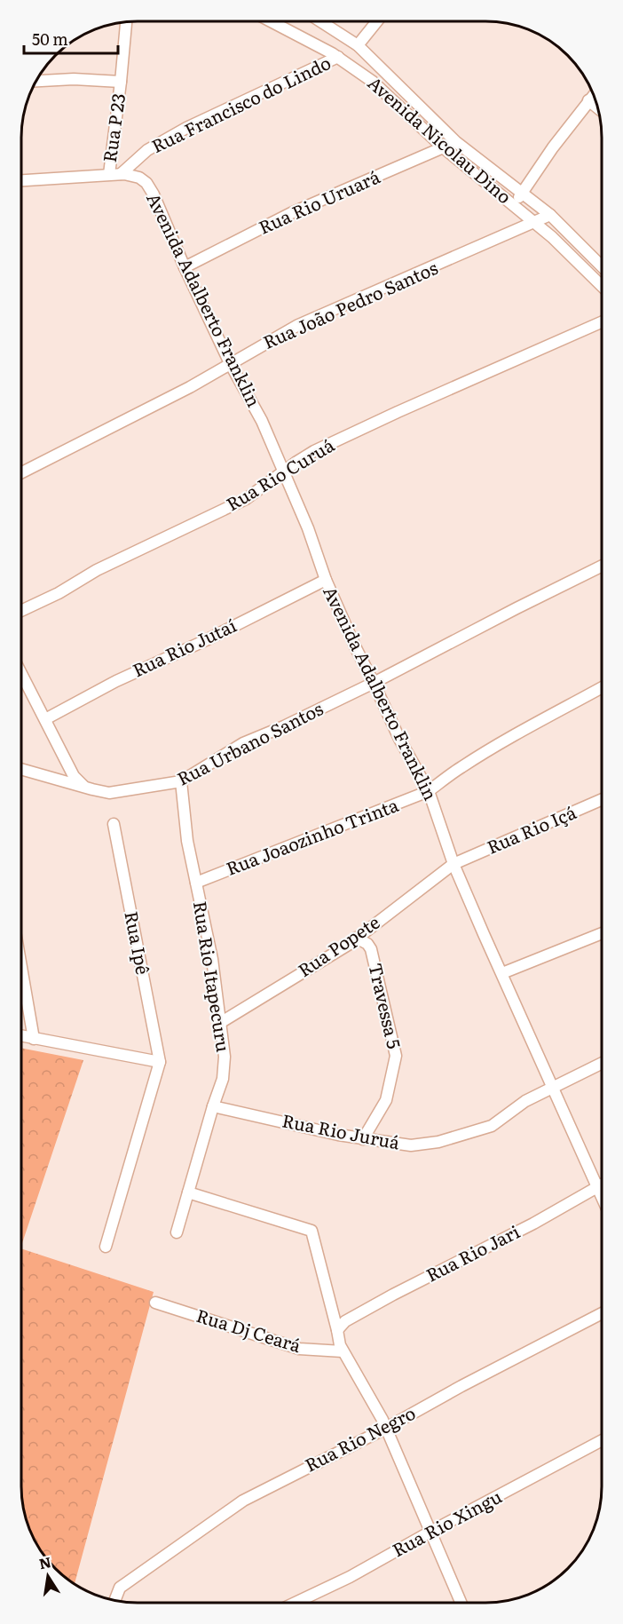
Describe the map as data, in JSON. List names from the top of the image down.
{
  "streets": {
    "street": [
      "Rua Francisco do Lindo",
      "Rua P 23",
      "Avenida Nicolau Dino",
      "Rua Rio Uruará",
      "Avenida Adalberto Franklin",
      "Rua João Pedro Santos",
      "Rua Rio Curuá",
      "Rua Rio Jutaí",
      "Rua Urbano Santos",
      "Rua Rio Içá",
      "Rua Joaozinho Trinta",
      "Rua Ipê",
      "Rua Popete",
      "Rua Rio Itapecuru",
      "Travessa 5",
      "Rua Rio Juruá",
      "Rua Rio Jari",
      "Rua Dj Ceará",
      "Rua Rio Negro",
      "Rua Rio Xingu"
    ]
  },
  "crossings": [
    ["Rua Francisco do Lindo", "Avenida Nicolau Dino"],
    ["Rua Francisco do Lindo", "Avenida Adalberto Franklin"],
    ["Rua P 23", "Avenida Adalberto Franklin"],
    ["Avenida Nicolau Dino", "Rua Rio Uruará"],
    ["Avenida Nicolau Dino", "Rua João Pedro Santos"],
    ["Rua Rio Uruará", "Avenida Adalberto Franklin"],
    ["Avenida Adalberto Franklin", "Rua João Pedro Santos"],
    ["Avenida Adalberto Franklin", "Rua Rio Curuá"],
    ["Avenida Adalberto Franklin", "Rua Rio Jutaí"],
    ["Avenida Adalberto Franklin", "Rua Urbano Santos"],
    ["Avenida Adalberto Franklin", "Rua Rio Içá"],
    ["Avenida Adalberto Franklin", "Rua Joaozinho Trinta"],
    ["Avenida Adalberto Franklin", "Rua Popete"],
    ["Avenida Adalberto Franklin", "Rua Rio Juruá"],
    ["Avenida Adalberto Franklin", "Rua Rio Jari"],
    ["Rua Urbano Santos", "Rua Rio Itapecuru"],
    ["Rua Rio Içá", "Rua Popete"],
    ["Rua Joaozinho Trinta", "Rua Rio Itapecuru"],
    ["Rua Popete", "Rua Rio Itapecuru"],
    ["Rua Popete", "Travessa 5"],
    ["Rua Rio Itapecuru", "Rua Rio Juruá"],
    ["Travessa 5", "Rua Rio Juruá"]
  ],
  "scale_bar": "50 m",
  "north": "top"
}
